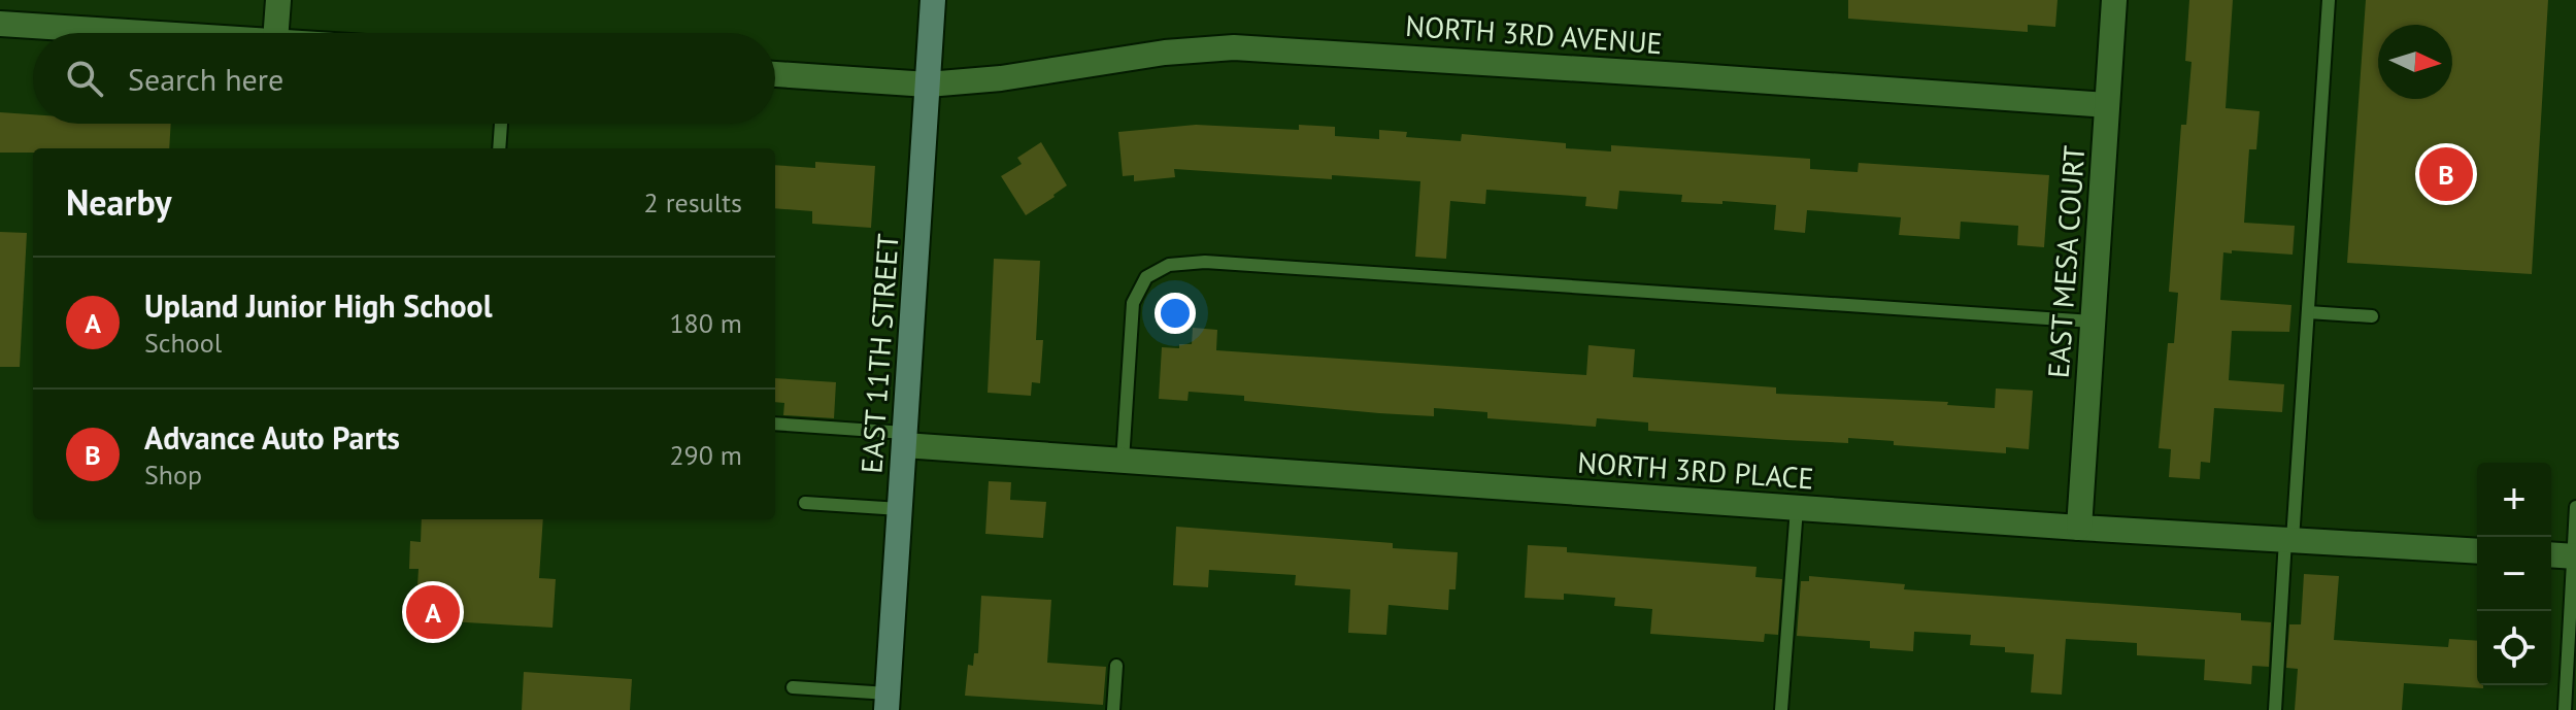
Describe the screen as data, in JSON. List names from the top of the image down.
{
  "streets": {
    "street": [
      "NORTH 3RD AVENUE",
      "EAST MESA COURT",
      "EAST 11TH STREET",
      "NORTH 3RD PLACE"
    ]
  },
  "crossings": [
    ["NORTH 3RD AVENUE", "EAST MESA COURT"],
    ["NORTH 3RD AVENUE", "EAST 11TH STREET"],
    ["EAST MESA COURT", "NORTH 3RD PLACE"],
    ["EAST 11TH STREET", "NORTH 3RD PLACE"]
  ],
  "north": "right",
  "page": {
    "search": "Search here",
    "pins": ["B", "A"],
    "heading": ["Nearby", "2 results"],
    "list": [
      {
        "mark": "A",
        "name": "Upland Junior High School",
        "note": "School",
        "value": "180 m"
      },
      {
        "mark": "B",
        "name": "Advance Auto Parts",
        "note": "Shop",
        "value": "290 m"
      }
    ],
    "map_buttons": ["+", "−"]
  }
}
